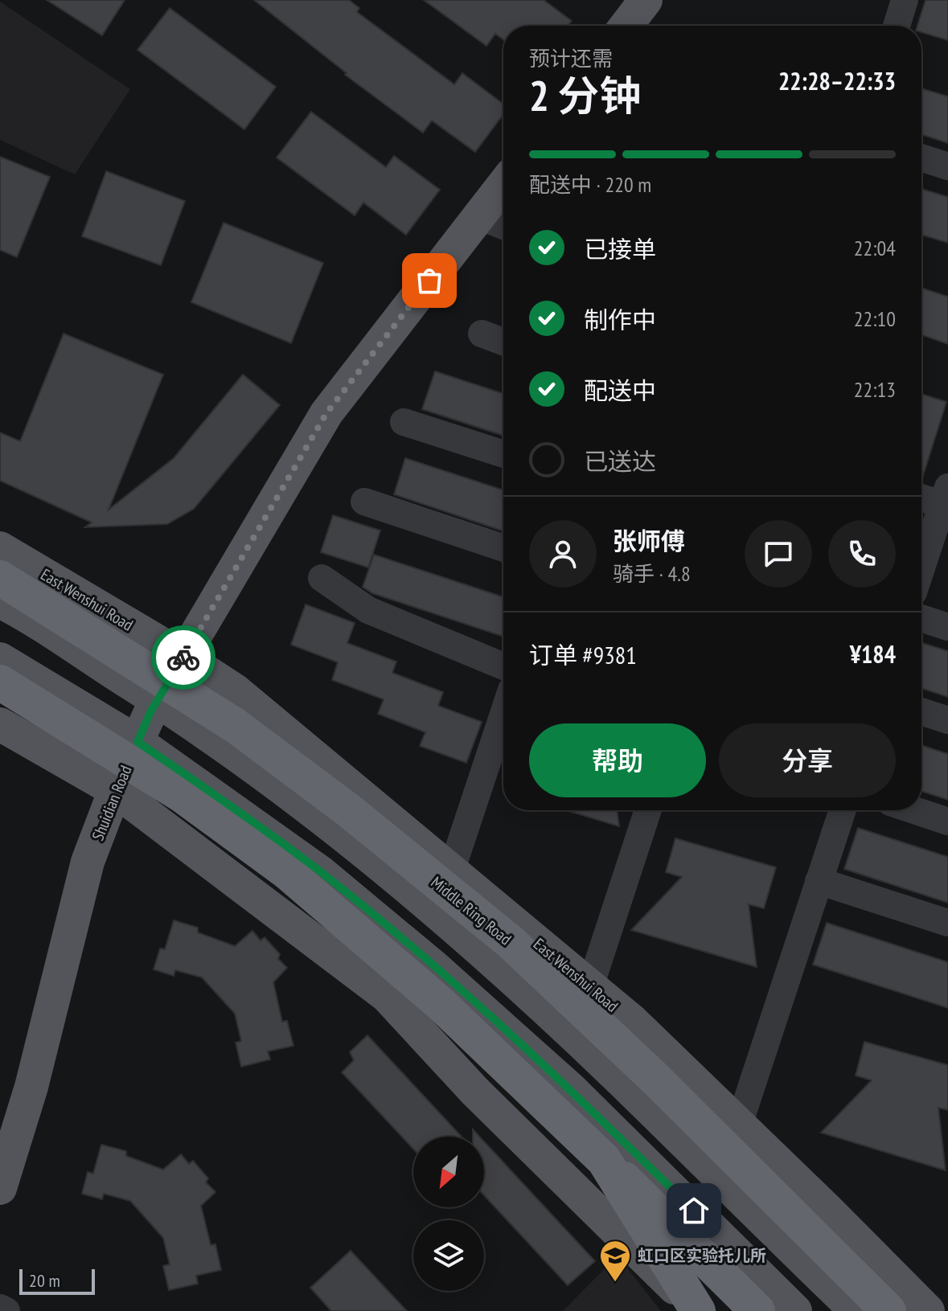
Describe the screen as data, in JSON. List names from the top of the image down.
{
  "streets": {
    "highway": ["Middle Ring Road"],
    "main road": ["East Wenshui Road", "Shuidian Road"]
  },
  "crossings": [
    ["East Wenshui Road", "Shuidian Road"]
  ],
  "places": {
    "school or university": ["虹口区实验托儿所"]
  },
  "scale_bar": "20 m",
  "north": "bottom left",
  "page": {
    "heading": ["2 分钟", "预计还需", "22:28–22:33"],
    "panel": [
      "张师傅",
      "骑手 · 4.8",
      "订单 #9381",
      "¥184"
    ],
    "bar": "配送中 · 220 m",
    "list": [
      ["已接单", "22:04"],
      ["制作中", "22:10"],
      ["配送中", "22:13"],
      "已送达"
    ],
    "buttons": ["帮助", "分享"],
    "scale": "20 m"
  }
}
